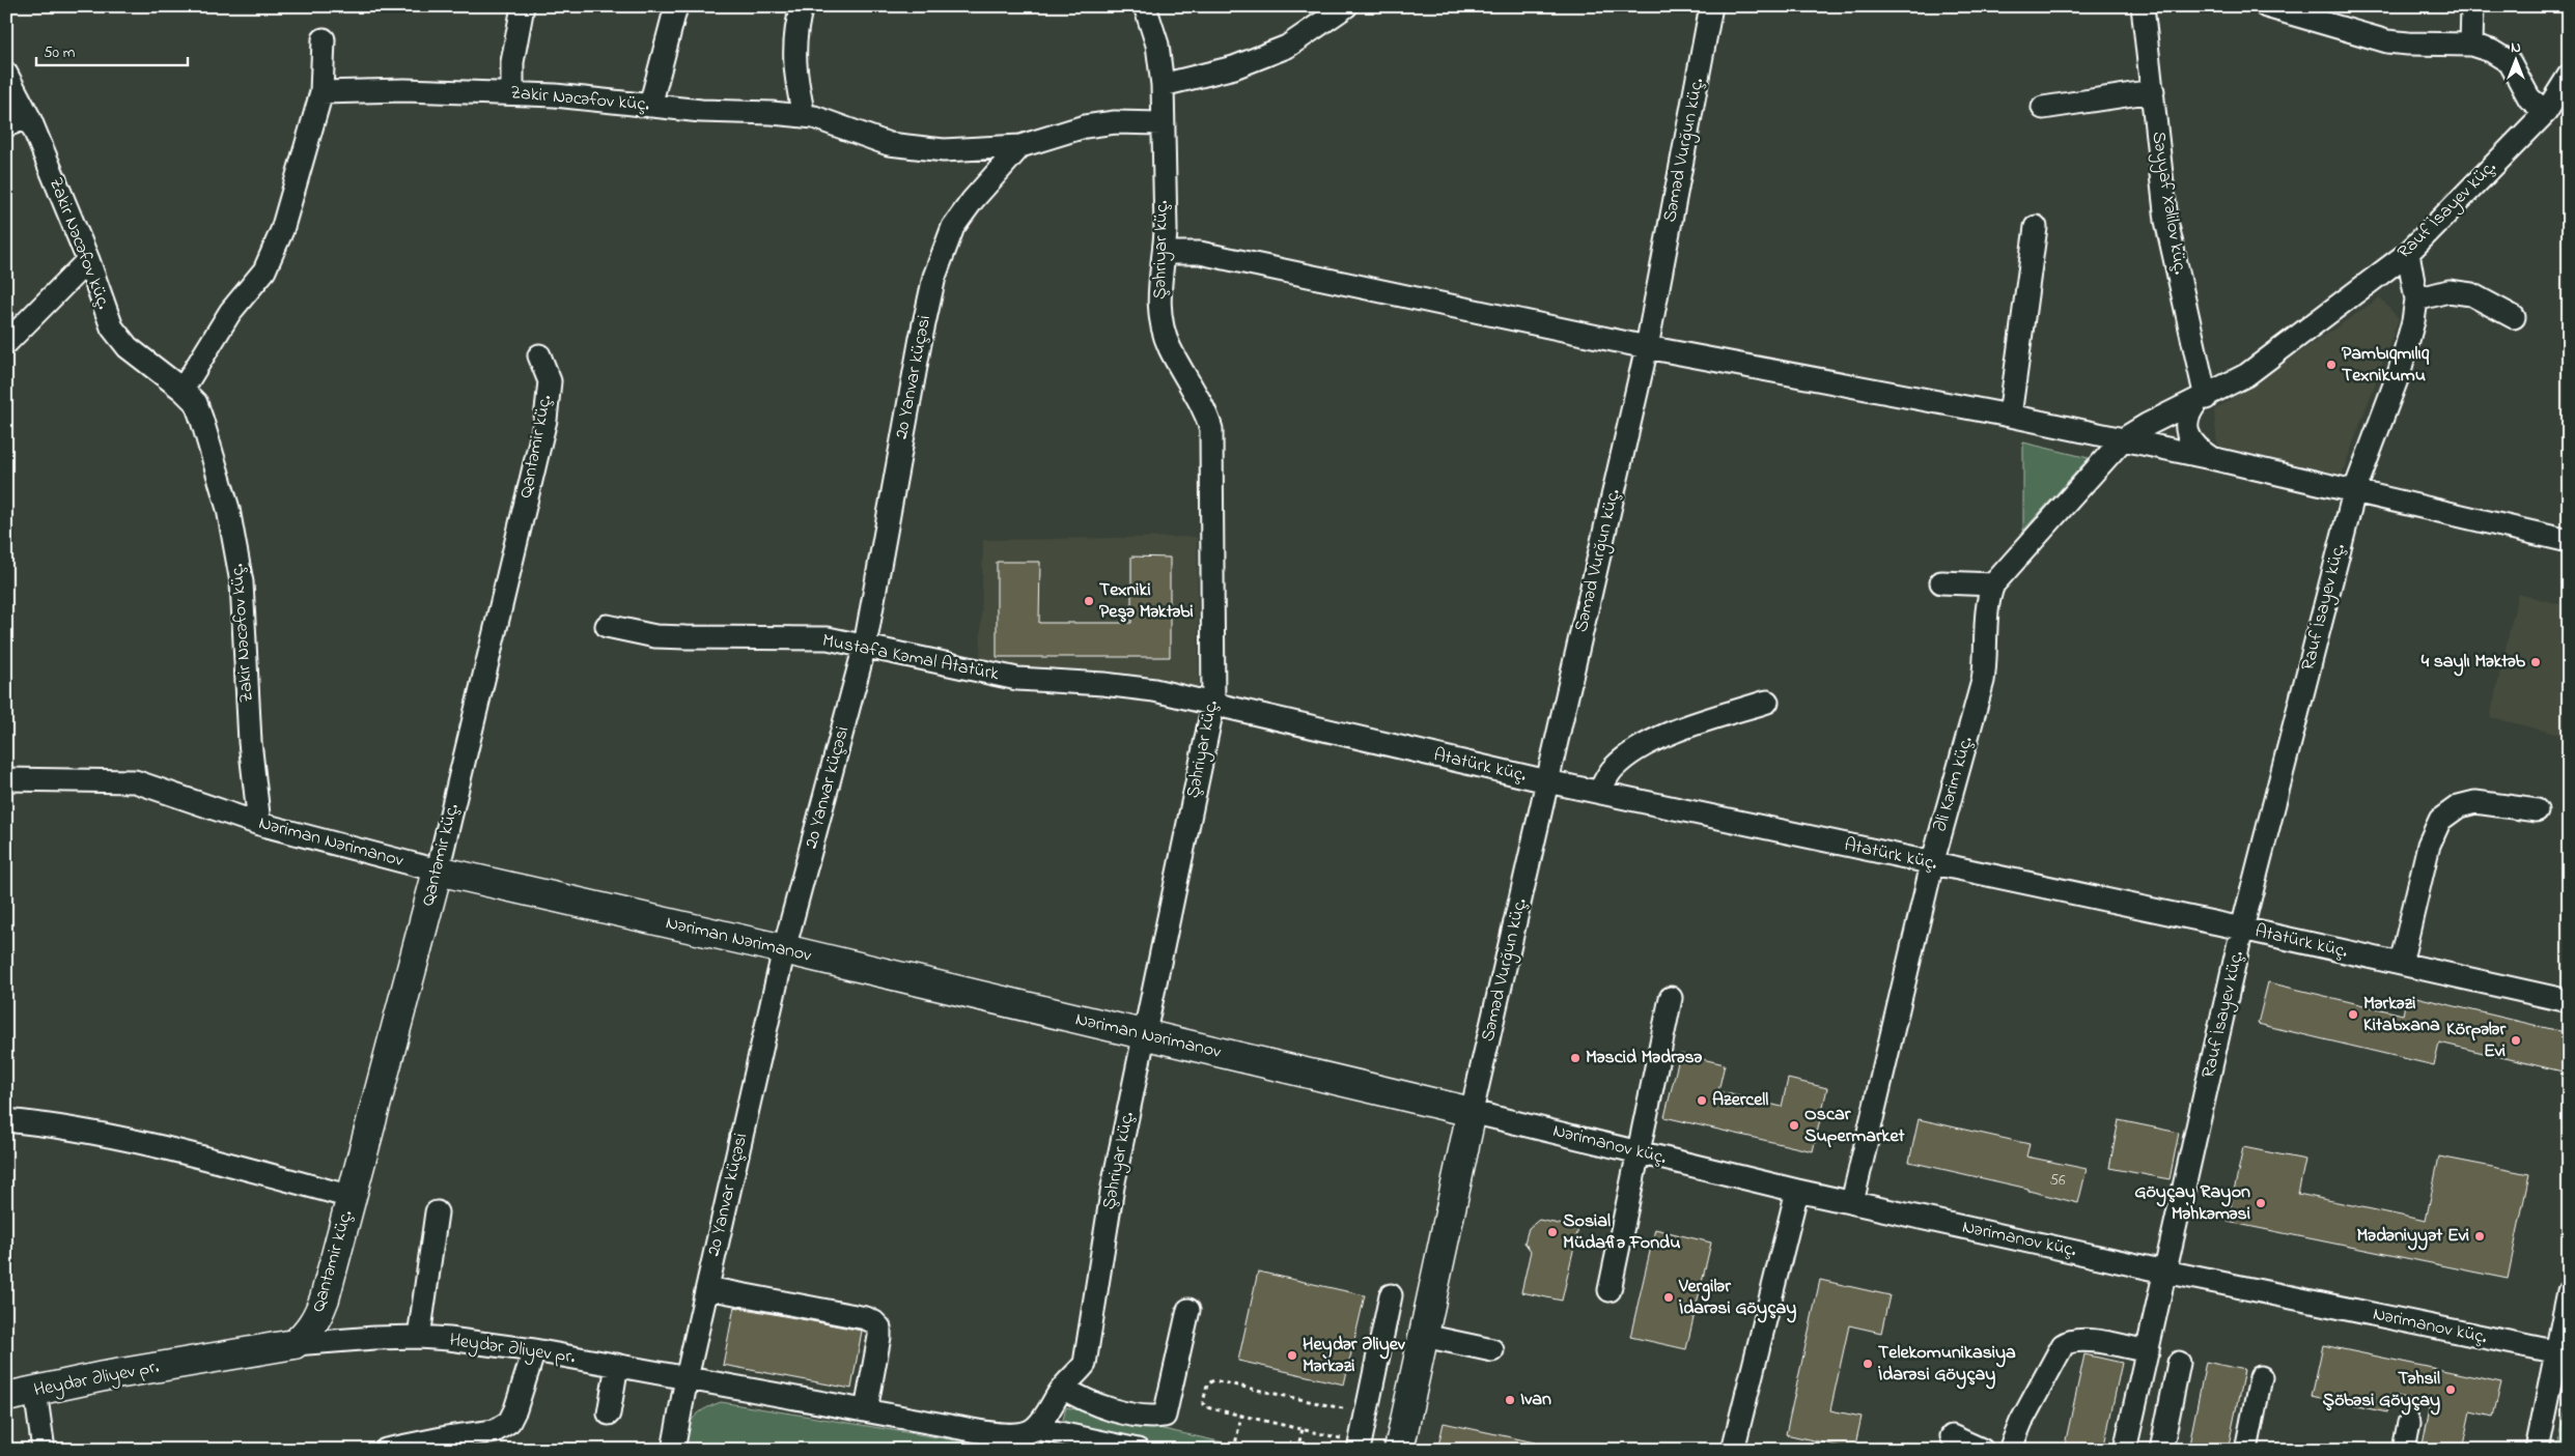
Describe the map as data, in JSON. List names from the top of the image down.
{
  "streets": {
    "main road": ["Qantəmir küç.", "Nəriman Nərimanov", "Heydər Əliyev pr."],
    "street": [
      "Zakir Nəcəfov küç.",
      "Səməd Vurğun küç.",
      "Səyyaf Xəlilov küç.",
      "Rauf İsayev küç.",
      "Şəhriyar küç.",
      "20 Yanvar küçəsi",
      "Mustafa Kəmal Atatürk",
      "Atatürk küç.",
      "Əli Kərim küç.",
      "Nərimanov küç."
    ]
  },
  "crossings": [
    ["Zakir Nəcəfov küç.", "Şəhriyar küç."],
    ["Zakir Nəcəfov küç.", "20 Yanvar küçəsi"],
    ["Zakir Nəcəfov küç.", "Nəriman Nərimanov"],
    ["Səməd Vurğun küç.", "Atatürk küç."],
    ["Səməd Vurğun küç.", "Nəriman Nərimanov"],
    ["Səməd Vurğun küç.", "Nərimanov küç."],
    ["Səyyaf Xəlilov küç.", "Rauf İsayev küç."],
    ["Rauf İsayev küç.", "Atatürk küç."],
    ["Rauf İsayev küç.", "Nərimanov küç."],
    ["Şəhriyar küç.", "Mustafa Kəmal Atatürk"],
    ["Şəhriyar küç.", "Atatürk küç."],
    ["Şəhriyar küç.", "Nəriman Nərimanov"],
    ["Şəhriyar küç.", "Heydər Əliyev pr."],
    ["20 Yanvar küçəsi", "Mustafa Kəmal Atatürk"],
    ["20 Yanvar küçəsi", "Nəriman Nərimanov"],
    ["20 Yanvar küçəsi", "Heydər Əliyev pr."],
    ["Qantəmir küç.", "Nəriman Nərimanov"],
    ["Qantəmir küç.", "Heydər Əliyev pr."],
    ["Mustafa Kəmal Atatürk", "Atatürk küç."],
    ["Atatürk küç.", "Əli Kərim küç."],
    ["Əli Kərim küç.", "Nərimanov küç."],
    ["Nəriman Nərimanov", "Nərimanov küç."]
  ],
  "places": [
    "Pambıqmılıq Texnikumu",
    "Texniki Peşə Məktəbi",
    "4 saylı Məktəb",
    "Mərkəzi Kitabxana",
    "Körpələr Evi",
    "Məscid Mədrəsə",
    "Azercell",
    "Oscar Supermarket",
    "Göyçay Rayon Məhkəməsi",
    "Sosial Müdafiə Fondu",
    "Mədəniyyət Evi",
    "Vergilər İdarəsi Göyçay",
    "Heydər Əliyev Mərkəzi",
    "Telekomunikasiya İdarəsi Göyçay",
    "Təhsil Şöbəsi Göyçay",
    "Ivan"
  ],
  "house_numbers": ["56"],
  "scale_bar": "50 m",
  "north": "top"
}
